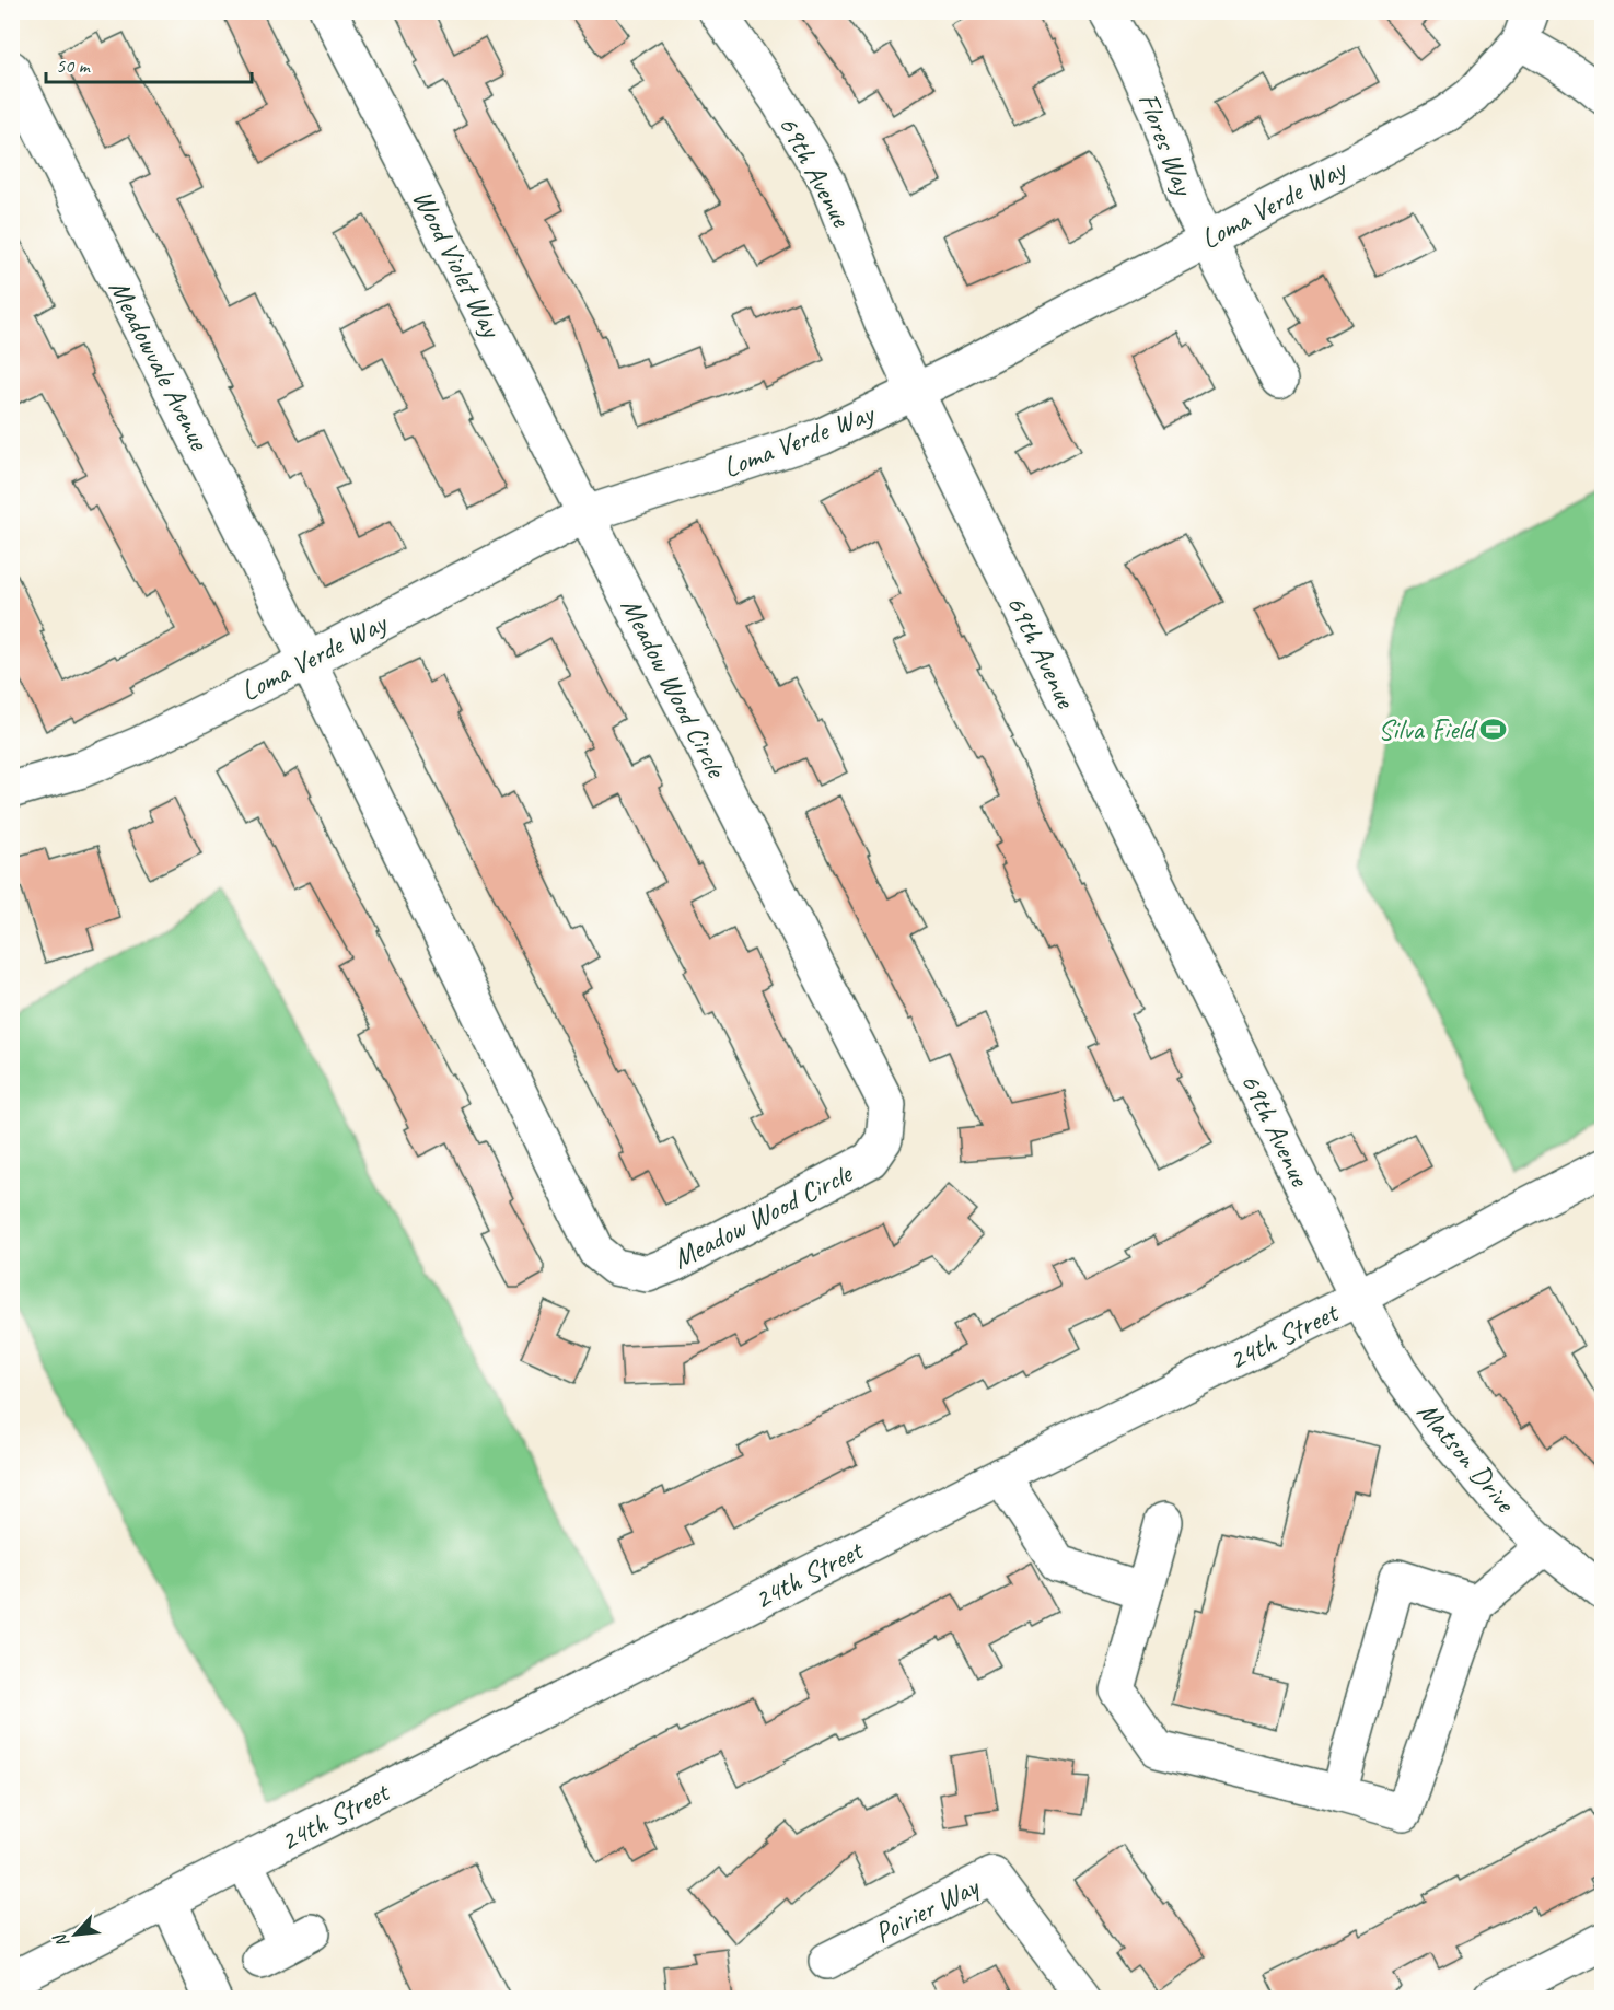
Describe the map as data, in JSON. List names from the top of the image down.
{
  "streets": {
    "street": [
      "Flores Way",
      "69th Avenue",
      "Loma Verde Way",
      "Wood Violet Way",
      "Meadowvale Avenue",
      "Meadow Wood Circle",
      "24th Street",
      "Matson Drive",
      "Poirier Way"
    ]
  },
  "crossings": [
    ["Flores Way", "Loma Verde Way"],
    ["69th Avenue", "Loma Verde Way"],
    ["69th Avenue", "24th Street"],
    ["69th Avenue", "Matson Drive"],
    ["Loma Verde Way", "Wood Violet Way"],
    ["Loma Verde Way", "Meadowvale Avenue"],
    ["Loma Verde Way", "Meadow Wood Circle"],
    ["Wood Violet Way", "Meadow Wood Circle"],
    ["Meadowvale Avenue", "Meadow Wood Circle"],
    ["24th Street", "Matson Drive"]
  ],
  "places": {
    "sports": ["Silva Field"]
  },
  "scale_bar": "50 m",
  "north": "bottom left"
}
